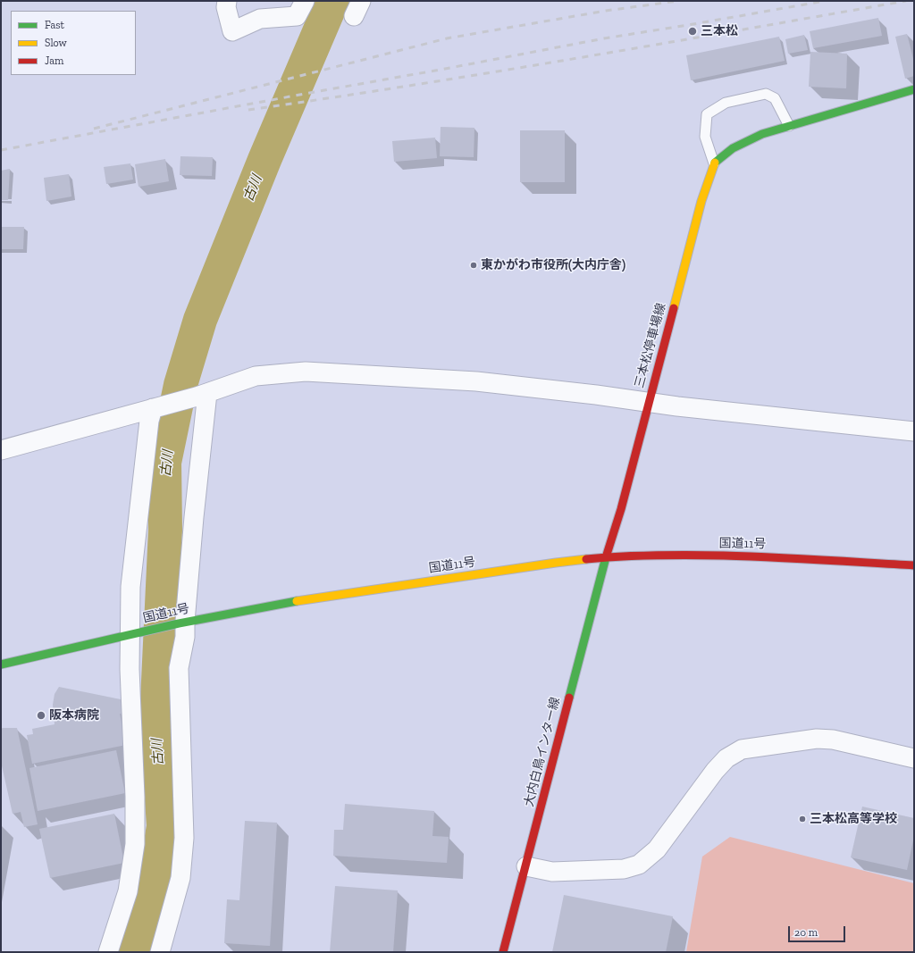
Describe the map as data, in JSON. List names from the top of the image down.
{
  "streets": {
    "main road": ["三本松停車場線", "国道11号", "大内白鳥インター線"]
  },
  "crossings": [
    ["三本松停車場線", "国道11号"],
    ["三本松停車場線", "大内白鳥インター線"],
    ["国道11号", "大内白鳥インター線"]
  ],
  "water": ["古川"],
  "places": [
    "三本松",
    "東かがわ市役所(大内庁舎)",
    "阪本病院",
    "三本松高等学校"
  ],
  "legend": ["Fast", "Slow", "Jam"],
  "scale_bar": "20 m"
}
